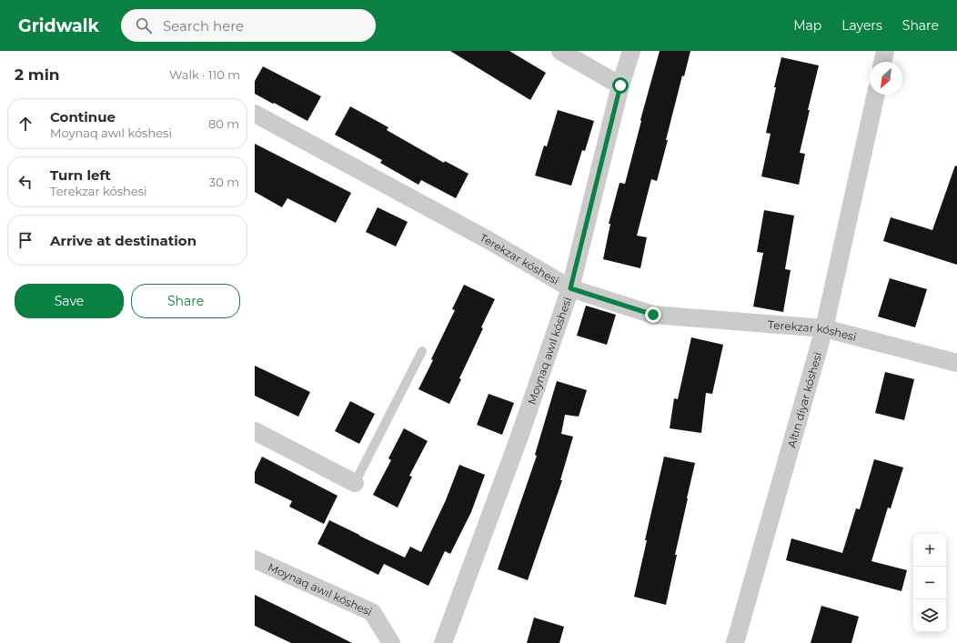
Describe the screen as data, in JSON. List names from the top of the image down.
{
  "streets": {
    "street": ["Terekzar kóshesi", "Moynaq awıl kóshesi", "Altın diyar kóshesi"]
  },
  "crossings": [
    ["Terekzar kóshesi", "Moynaq awıl kóshesi"],
    ["Terekzar kóshesi", "Altın diyar kóshesi"]
  ],
  "north": "bottom left",
  "page": {
    "header": "Gridwalk",
    "search": "Search here",
    "nav": ["Map", "Layers", "Share"],
    "heading": ["2 min", "Walk · 110 m"],
    "list": [
      ["Continue", "Moynaq awıl kóshesi", "80 m"],
      ["Turn left", "Terekzar kóshesi", "30 m"],
      "Arrive at destination"
    ],
    "buttons": ["Save", "Share"],
    "map_buttons": ["+", "−"]
  }
}
